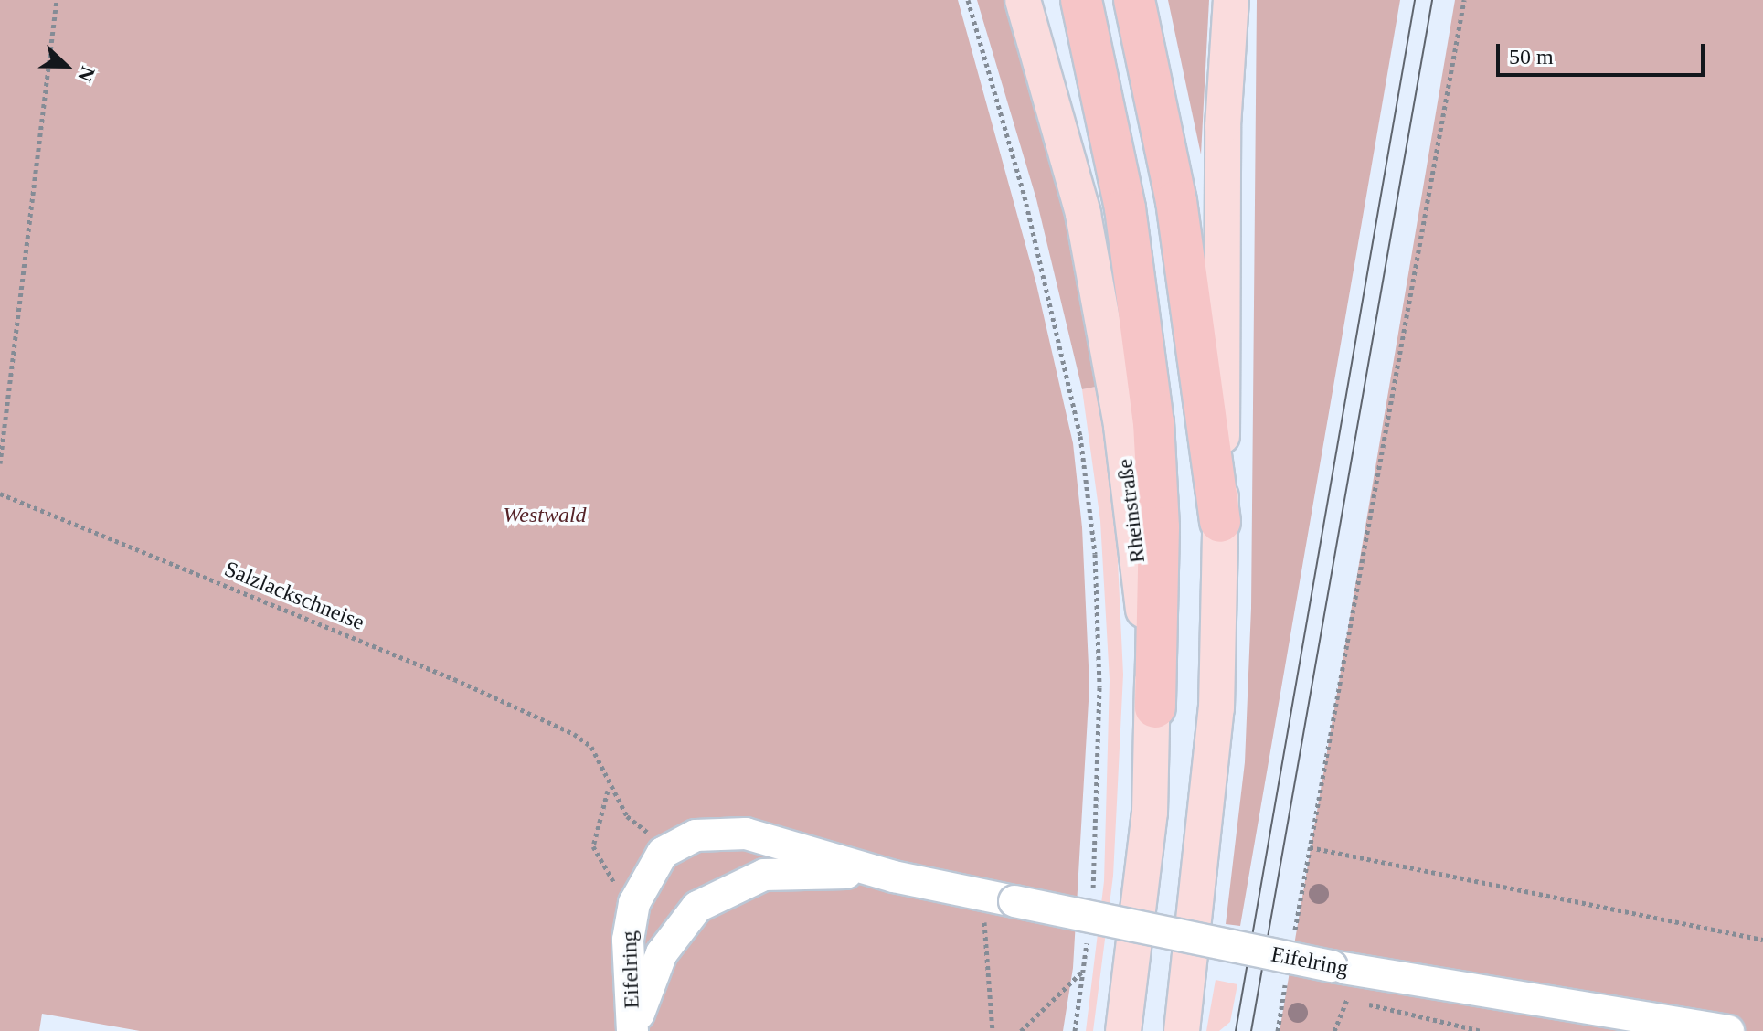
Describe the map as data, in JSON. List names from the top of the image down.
{
  "streets": {
    "main road": ["Rheinstraße", "Eifelring"],
    "path": ["Salzlackschneise"]
  },
  "parks": ["Westwald"],
  "scale_bar": "50 m",
  "north": "right"
}
